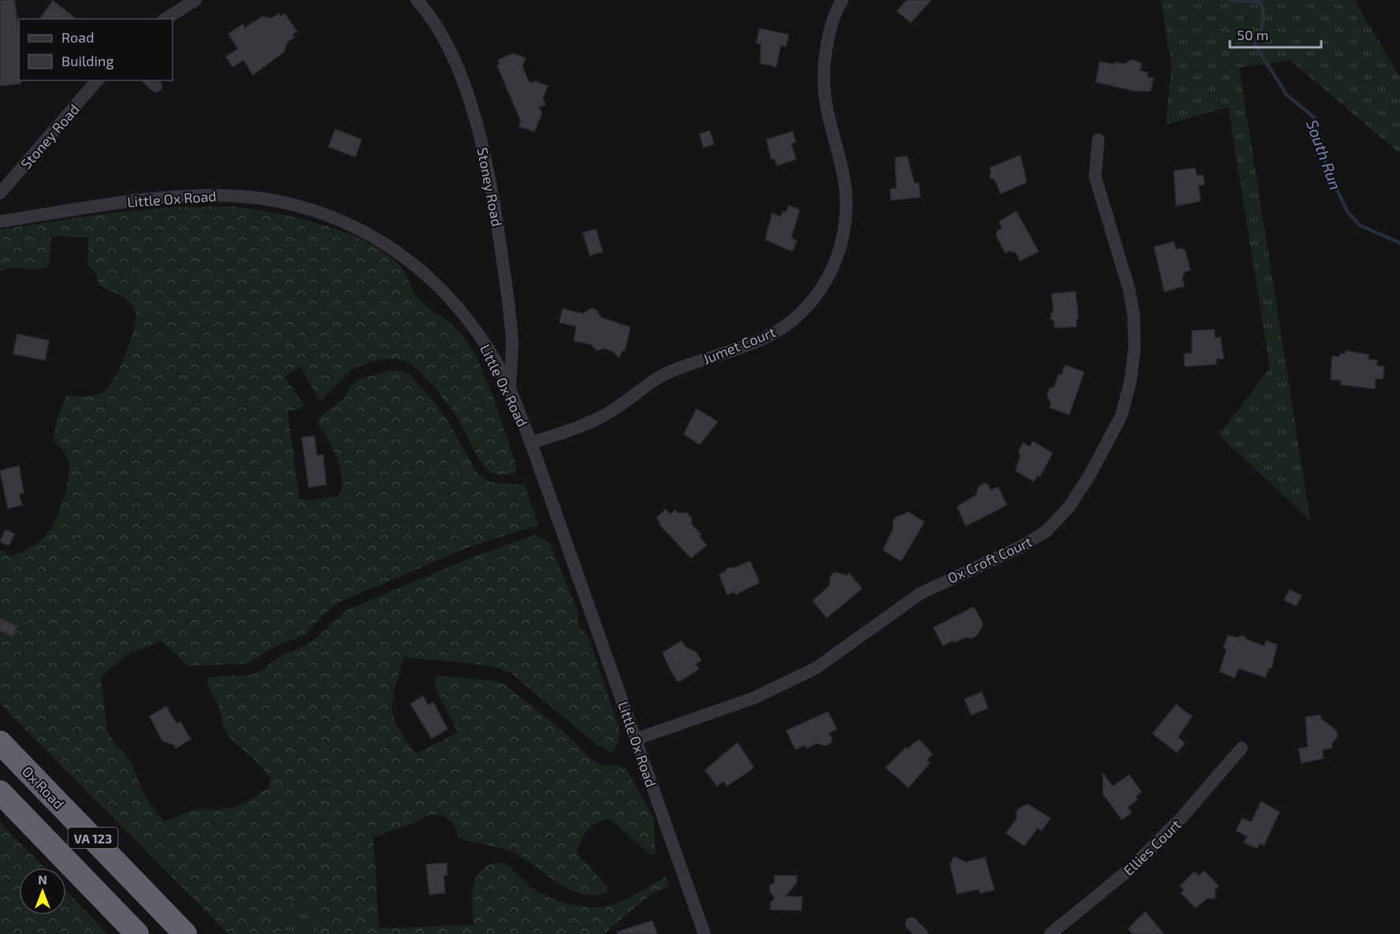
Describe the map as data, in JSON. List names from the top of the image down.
{
  "streets": {
    "highway": ["Ox Road", "VA 123"],
    "street": [
      "Stoney Road",
      "Little Ox Road",
      "Jumet Court",
      "Ox Croft Court",
      "Ellies Court"
    ]
  },
  "crossings": [
    ["Stoney Road", "Little Ox Road"],
    ["Little Ox Road", "Jumet Court"],
    ["Little Ox Road", "Ox Croft Court"]
  ],
  "water": ["South Run"],
  "legend": ["Road", "Building"],
  "scale_bar": "50 m",
  "north": "top"
}
